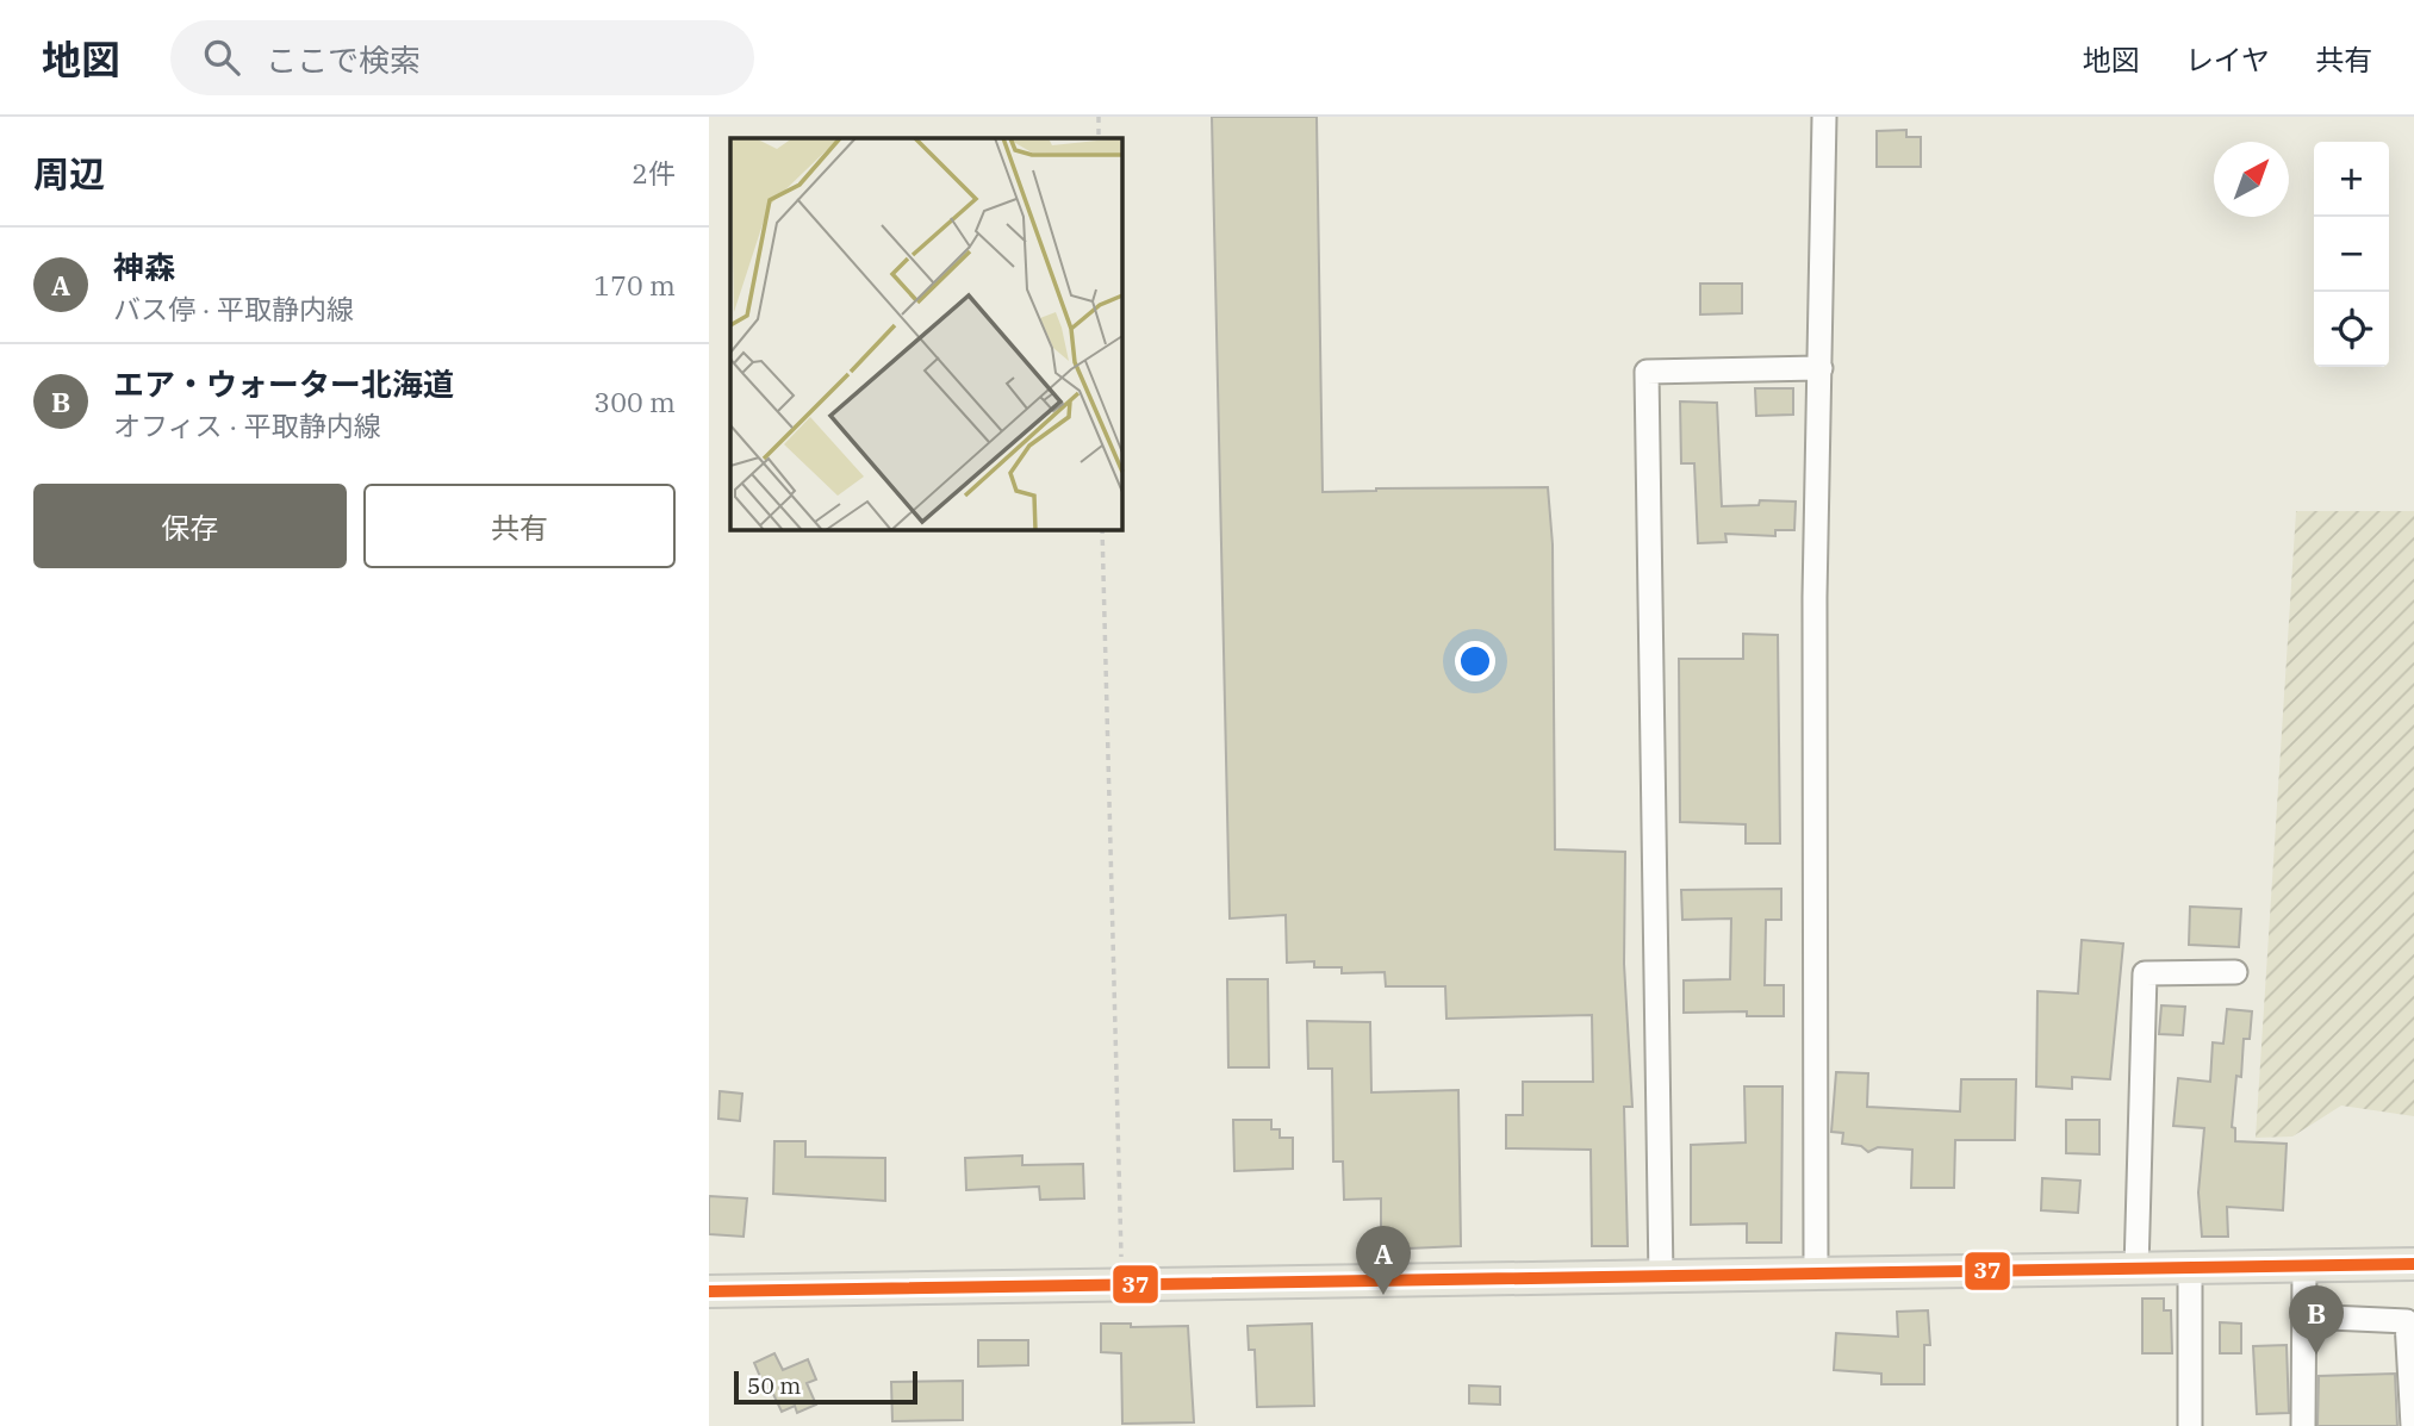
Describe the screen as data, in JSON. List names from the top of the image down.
{
  "lines": ["transit line 37"],
  "scale_bar": "50 m",
  "north": "top right",
  "page": {
    "header": "地図",
    "search": "ここで検索",
    "nav": ["地図", "レイヤ", "共有"],
    "heading": ["周辺", "2件"],
    "map_buttons": ["+", "−"],
    "list": [
      {
        "mark": "A",
        "name": "神森",
        "note": "バス停 · 平取静内線",
        "value": "170 m"
      },
      {
        "mark": "B",
        "name": "エア・ウォーター北海道",
        "note": "オフィス · 平取静内線",
        "value": "300 m"
      }
    ],
    "buttons": ["保存", "共有"],
    "pins": ["A", "B"],
    "scale": "50 m"
  }
}
